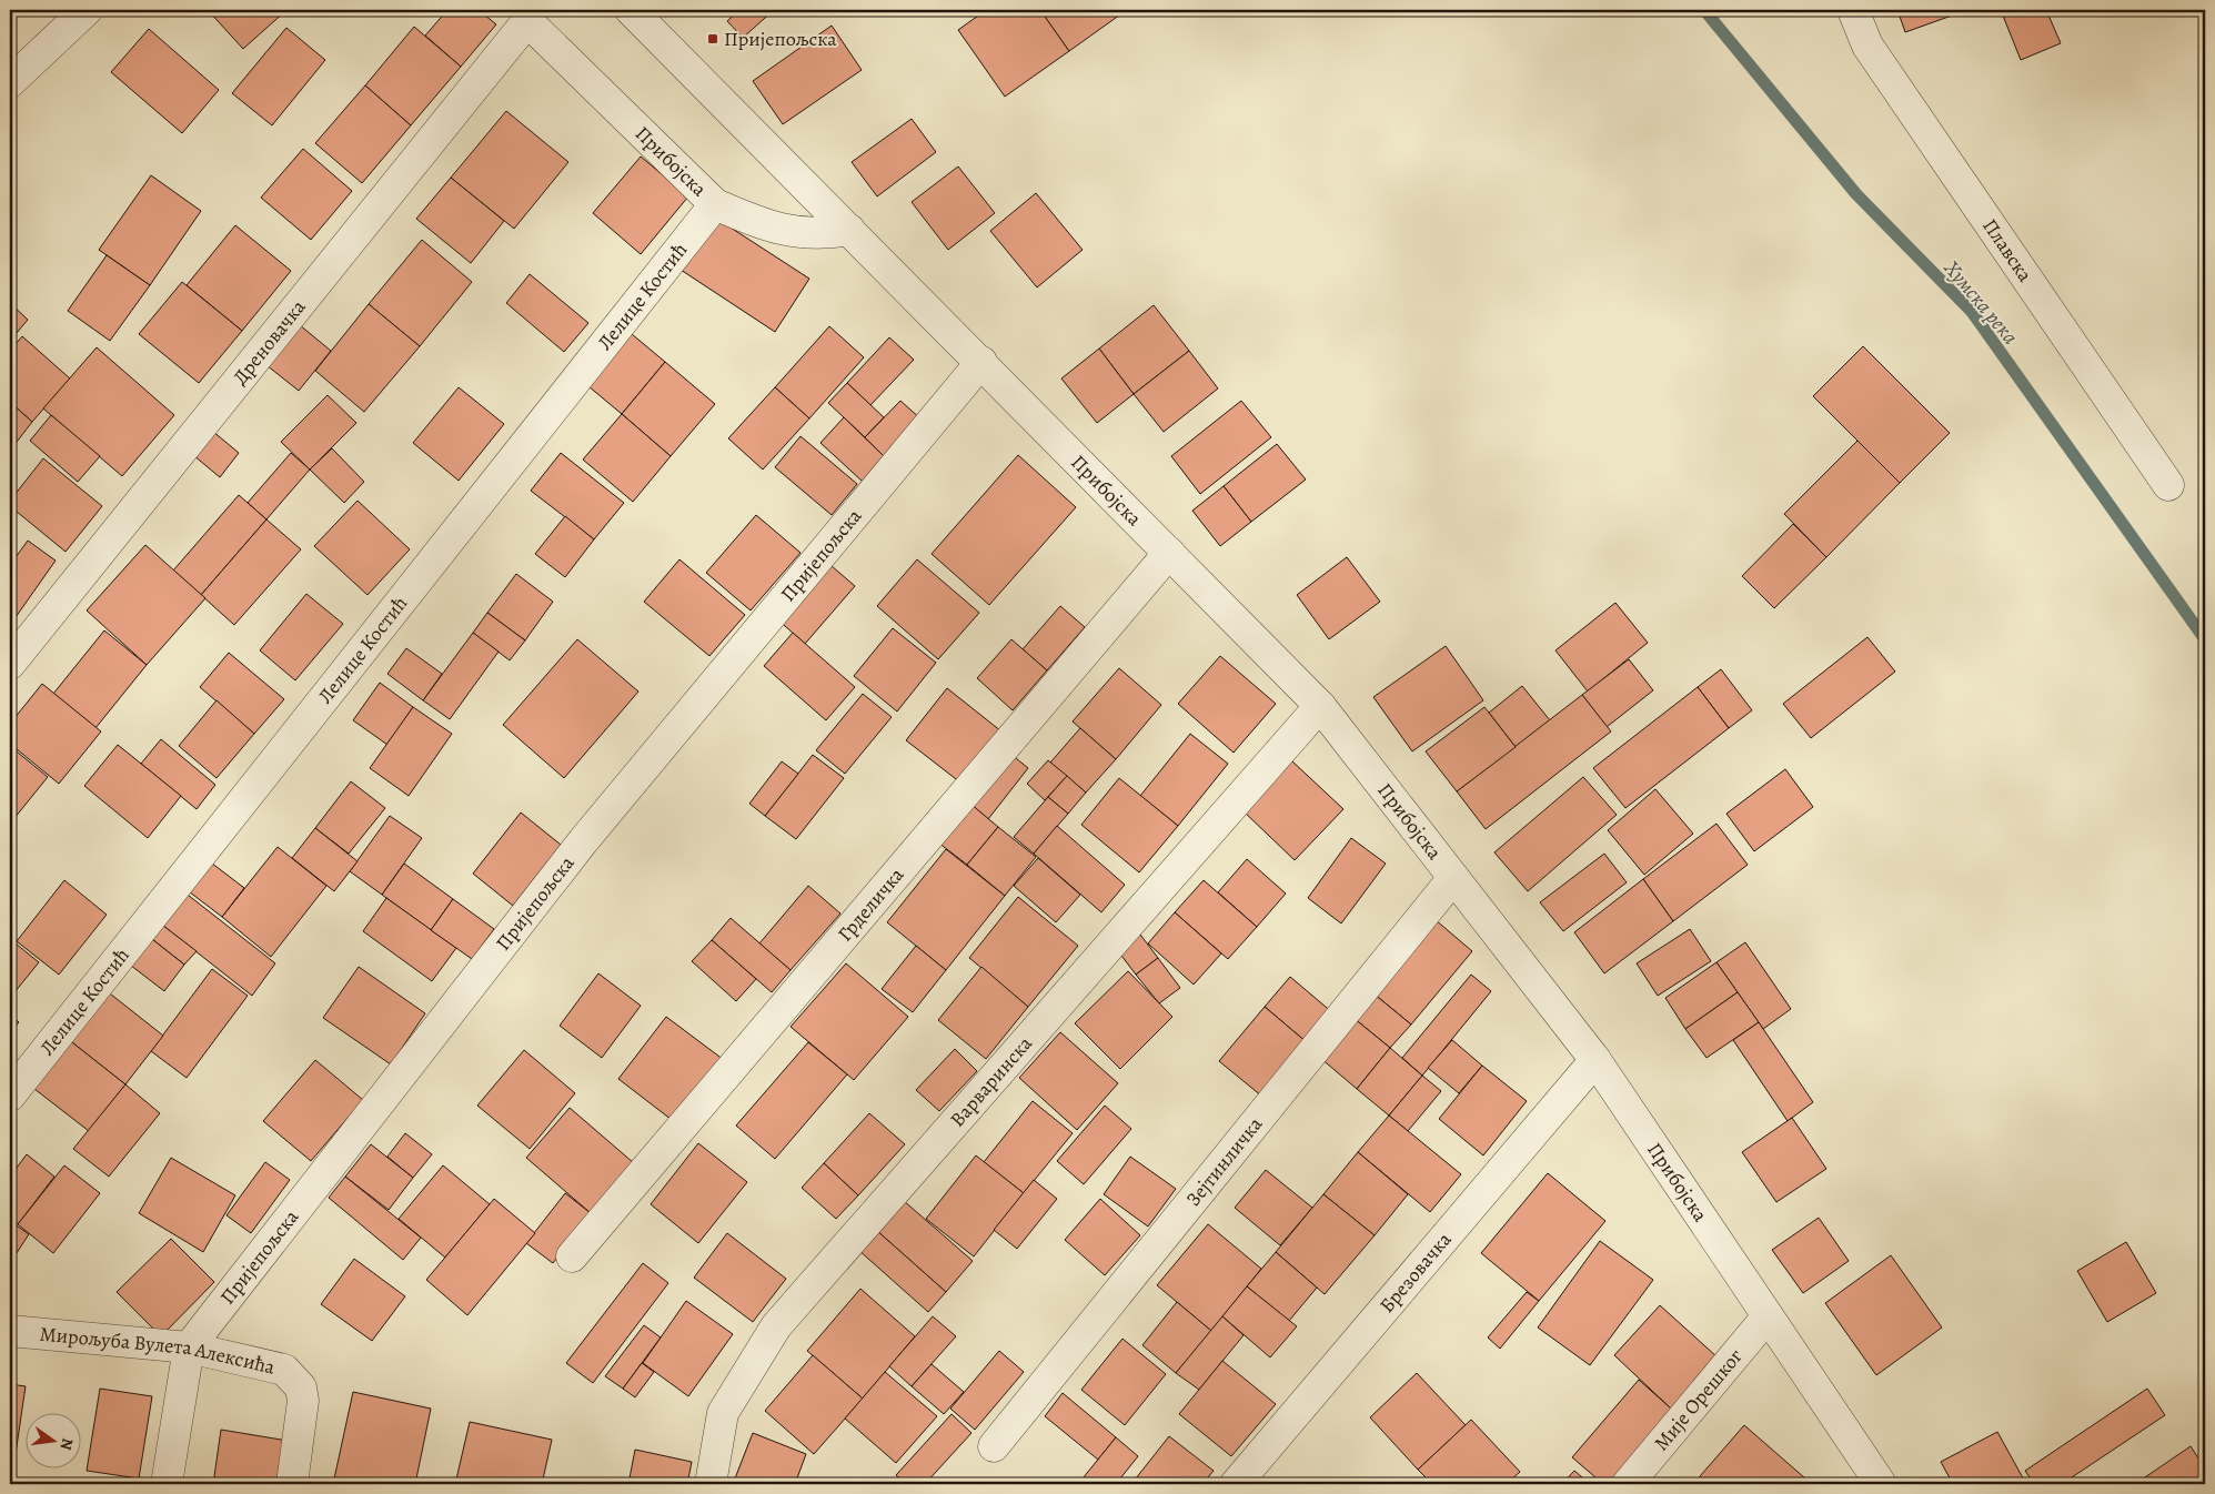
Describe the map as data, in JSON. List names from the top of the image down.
{
  "streets": {
    "street": [
      "Прибојска",
      "Плавска",
      "Лелице Костић",
      "Дреновачка",
      "Пријепољска",
      "Грделичка",
      "Варваринска",
      "Зејтинличка",
      "Брезовачка",
      "Мирољуба Вулета Алексића",
      "Мије Орешког"
    ]
  },
  "crossings": [
    ["Прибојска", "Лелице Костић"],
    ["Прибојска", "Дреновачка"],
    ["Прибојска", "Пријепољска"],
    ["Прибојска", "Грделичка"],
    ["Прибојска", "Варваринска"],
    ["Прибојска", "Зејтинличка"],
    ["Прибојска", "Брезовачка"],
    ["Прибојска", "Мије Орешког"],
    ["Пријепољска", "Мирољуба Вулета Алексића"]
  ],
  "water": ["Хумска река"],
  "places": {
    "transit": ["Пријепољска"]
  },
  "north": "right"
}
